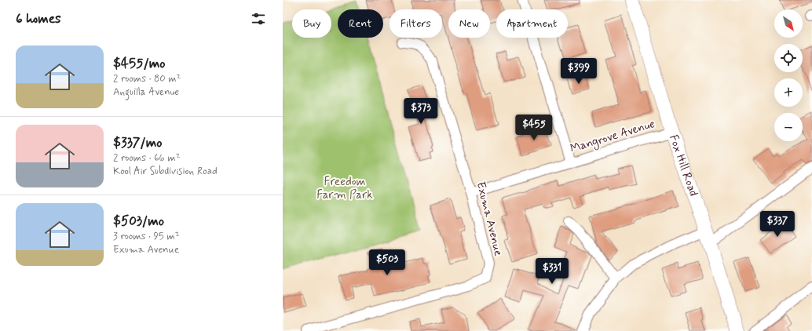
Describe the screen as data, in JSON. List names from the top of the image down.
{
  "streets": {
    "main road": ["Fox Hill Road"],
    "street": ["Mangrove Avenue", "Exuma Avenue"]
  },
  "crossings": [
    ["Mangrove Avenue", "Fox Hill Road"],
    ["Mangrove Avenue", "Exuma Avenue"]
  ],
  "parks": ["Freedom Farm Park"],
  "north": "bottom right",
  "page": {
    "heading": "6 homes",
    "map_buttons": ["+", "−"],
    "chip": [
      "Buy",
      "Rent",
      "Filters",
      "New",
      "Apartment"
    ],
    "list": [
      {
        "name": "$455/mo",
        "note": "2 rooms · 80 m² · Anguilla Avenue"
      },
      {
        "name": "$337/mo",
        "note": "2 rooms · 66 m² · Kool Air Subdivision Road"
      },
      {
        "name": "$503/mo",
        "note": "3 rooms · 95 m² · Exuma Avenue"
      }
    ],
    "price": [
      "$399",
      "$373",
      "$455",
      "$337",
      "$503",
      "$331"
    ]
  }
}
